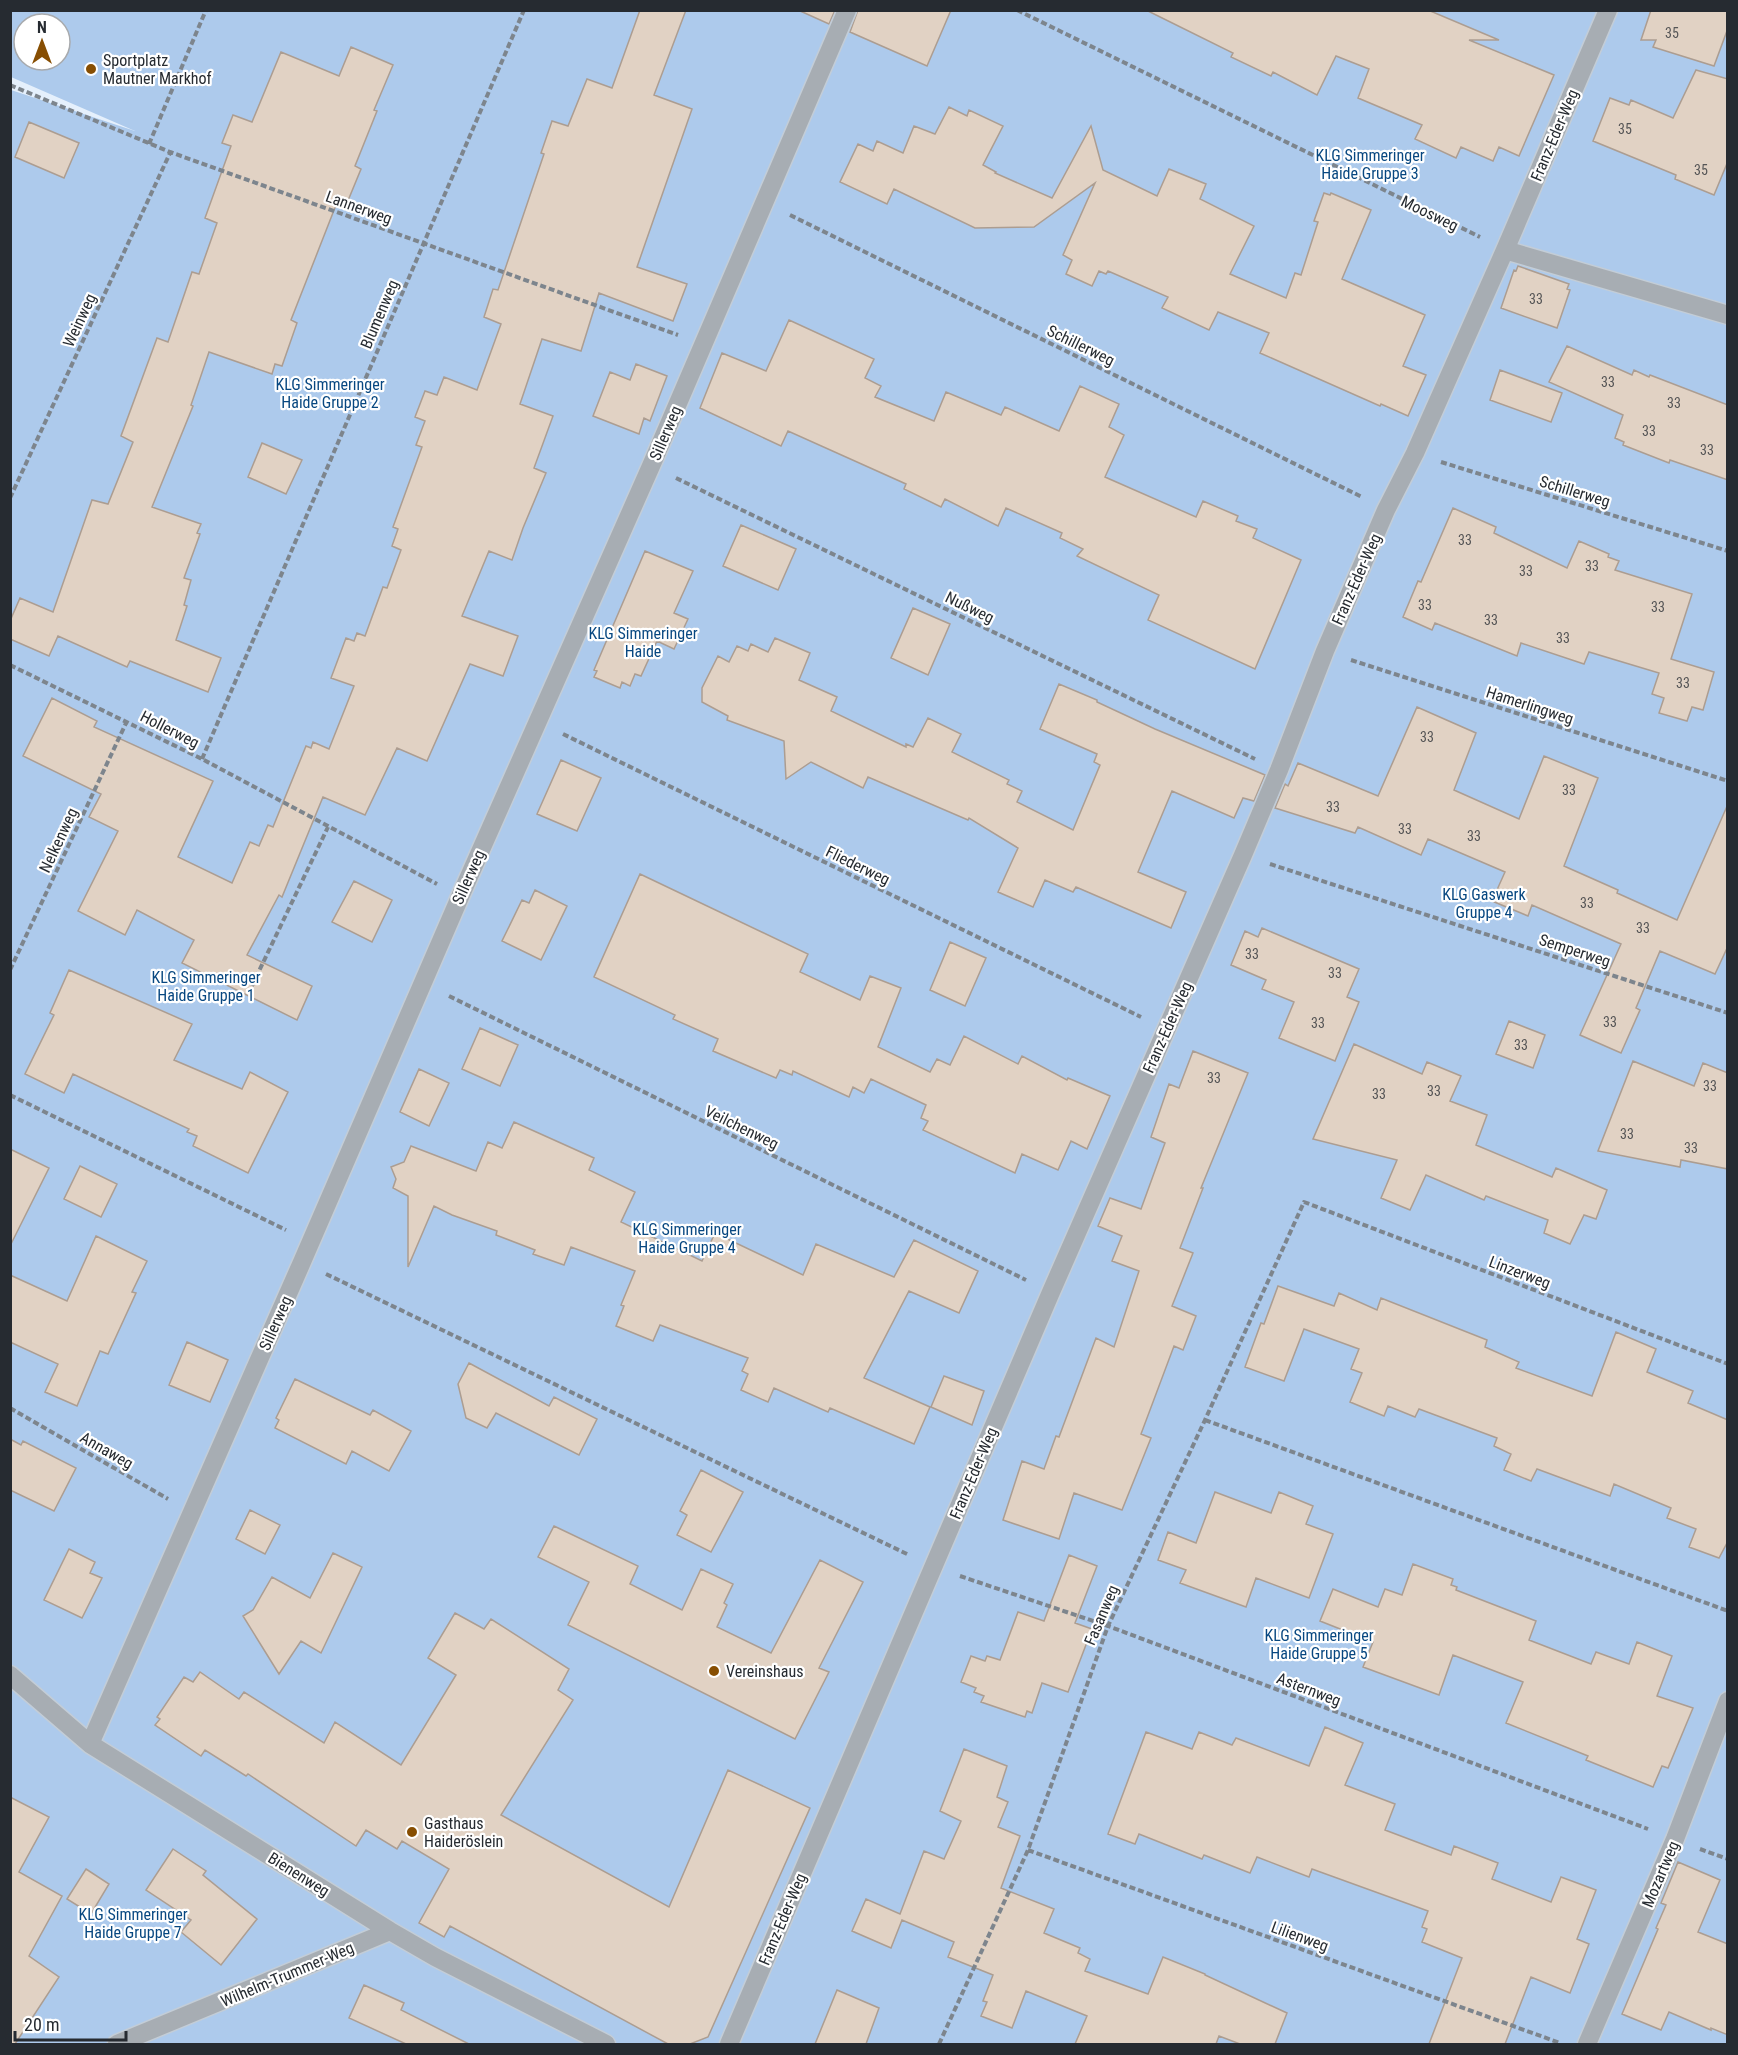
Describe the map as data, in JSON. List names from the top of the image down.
{
  "streets": {
    "street": [
      "Franz-Eder-Weg",
      "Sillerweg",
      "Bienenweg",
      "Mozartweg",
      "Wilhelm-Trummer-Weg"
    ],
    "path": [
      "Lannerweg",
      "Moosweg",
      "Blumenweg",
      "Weinweg",
      "Schillerweg",
      "Nußweg",
      "Hamerlingweg",
      "Hollerweg",
      "Nelkenweg",
      "Fliederweg",
      "Semperweg",
      "Veilchenweg",
      "Linzerweg",
      "Annaweg",
      "Fasanweg",
      "Asternweg",
      "Lilienweg"
    ]
  },
  "crossings": [
    ["Franz-Eder-Weg", "Moosweg"],
    ["Franz-Eder-Weg", "Schillerweg"],
    ["Franz-Eder-Weg", "Nußweg"],
    ["Franz-Eder-Weg", "Hamerlingweg"],
    ["Franz-Eder-Weg", "Fliederweg"],
    ["Franz-Eder-Weg", "Semperweg"],
    ["Franz-Eder-Weg", "Veilchenweg"],
    ["Franz-Eder-Weg", "Asternweg"],
    ["Lannerweg", "Blumenweg"],
    ["Lannerweg", "Weinweg"],
    ["Lannerweg", "Sillerweg"],
    ["Blumenweg", "Hollerweg"],
    ["Schillerweg", "Sillerweg"],
    ["Sillerweg", "Nußweg"],
    ["Sillerweg", "Hollerweg"],
    ["Sillerweg", "Fliederweg"],
    ["Sillerweg", "Veilchenweg"],
    ["Sillerweg", "Annaweg"],
    ["Sillerweg", "Asternweg"],
    ["Sillerweg", "Bienenweg"],
    ["Hollerweg", "Nelkenweg"],
    ["Linzerweg", "Fasanweg"],
    ["Fasanweg", "Asternweg"],
    ["Fasanweg", "Lilienweg"],
    ["Asternweg", "Mozartweg"],
    ["Bienenweg", "Wilhelm-Trummer-Weg"]
  ],
  "parks": [
    "KLG Simmeringer Haide Gruppe 3",
    "KLG Simmeringer Haide Gruppe 2",
    "KLG Simmeringer Haide",
    "KLG Gaswerk Gruppe 4",
    "KLG Simmeringer Haide Gruppe 1",
    "KLG Simmeringer Haide Gruppe 4",
    "KLG Simmeringer Haide Gruppe 5",
    "KLG Simmeringer Haide Gruppe 7"
  ],
  "places": ["Sportplatz Mautner Markhof", "Vereinshaus", "Gasthaus Haideröslein"],
  "house_numbers": [
    "35",
    "35",
    "35",
    "33",
    "33",
    "33",
    "33",
    "33",
    "33",
    "33",
    "33",
    "33",
    "33",
    "33",
    "33",
    "33",
    "33",
    "33",
    "33",
    "33",
    "33",
    "33",
    "33",
    "33",
    "33",
    "33",
    "33",
    "33",
    "33",
    "33",
    "33",
    "33",
    "33",
    "33"
  ],
  "scale_bar": "20 m",
  "north": "top"
}
